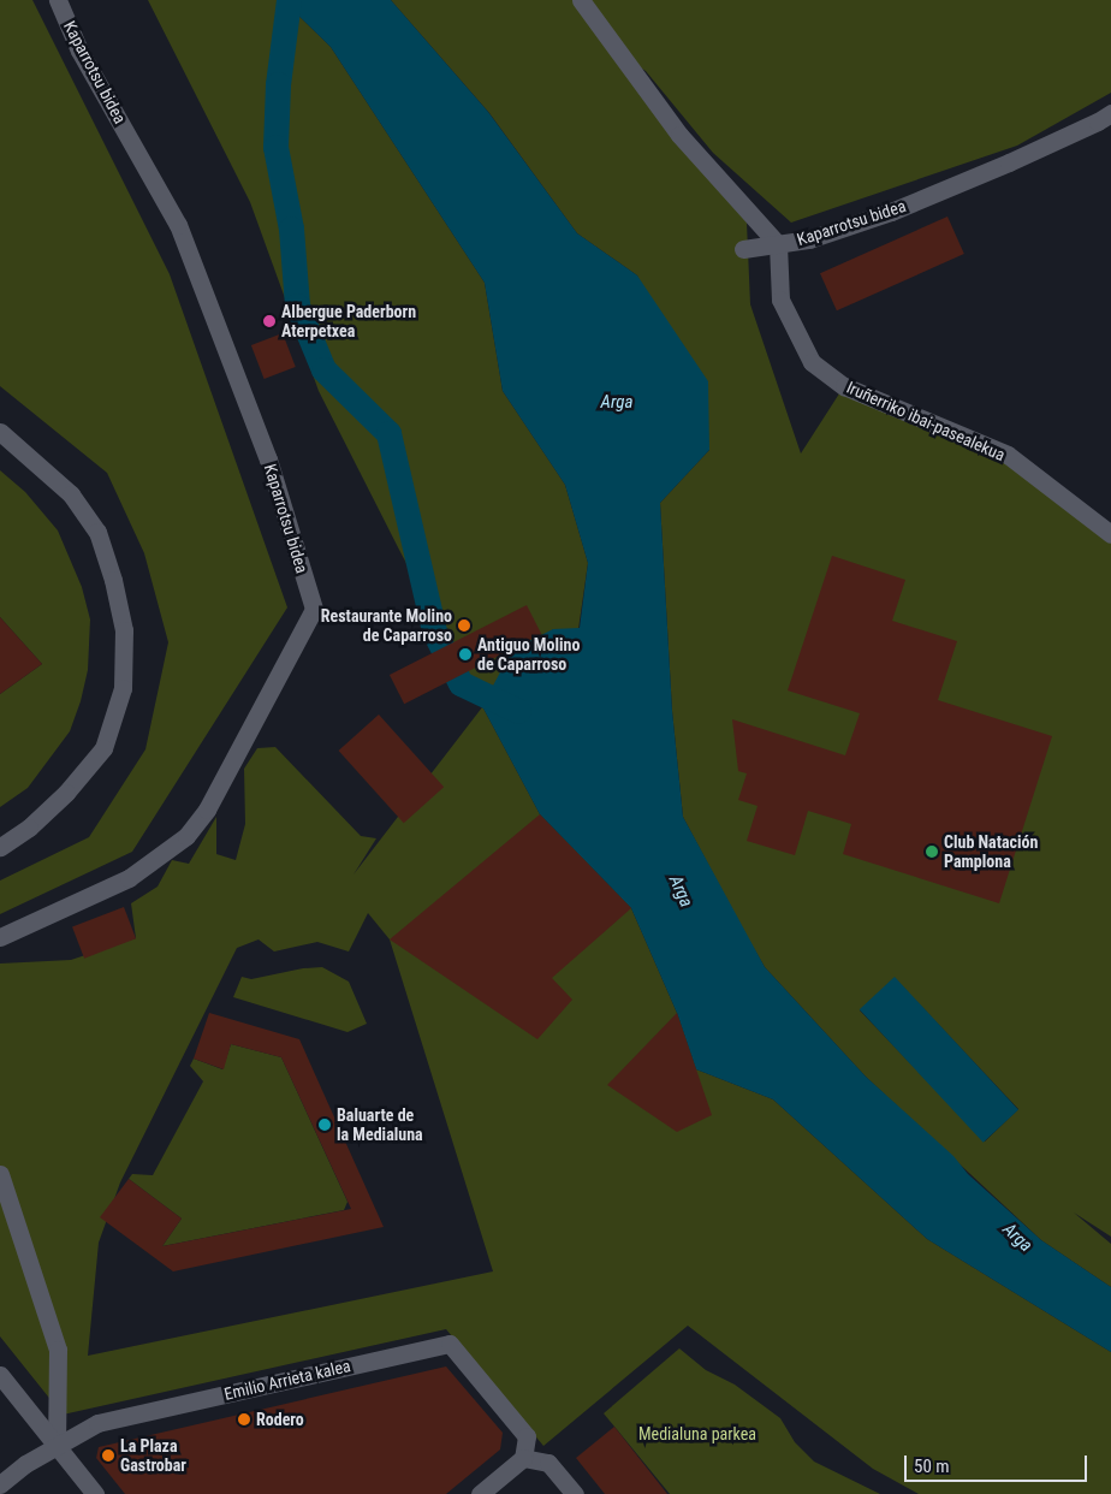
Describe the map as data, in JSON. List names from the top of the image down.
{
  "streets": {
    "street": ["Kaparrotsu bidea", "Iruñerriko ibai-pasealekua", "Emilio Arrieta kalea"]
  },
  "crossings": [
    ["Kaparrotsu bidea", "Iruñerriko ibai-pasealekua"]
  ],
  "water": ["Arga"],
  "parks": ["Medialuna parkea"],
  "places": [
    "Albergue Paderborn Aterpetxea",
    "Restaurante Molino de Caparroso",
    "Antiguo Molino de Caparroso",
    "Club Natación Pamplona",
    "Baluarte de la Medialuna",
    "Rodero",
    "La Plaza Gastrobar"
  ],
  "scale_bar": "50 m"
}
